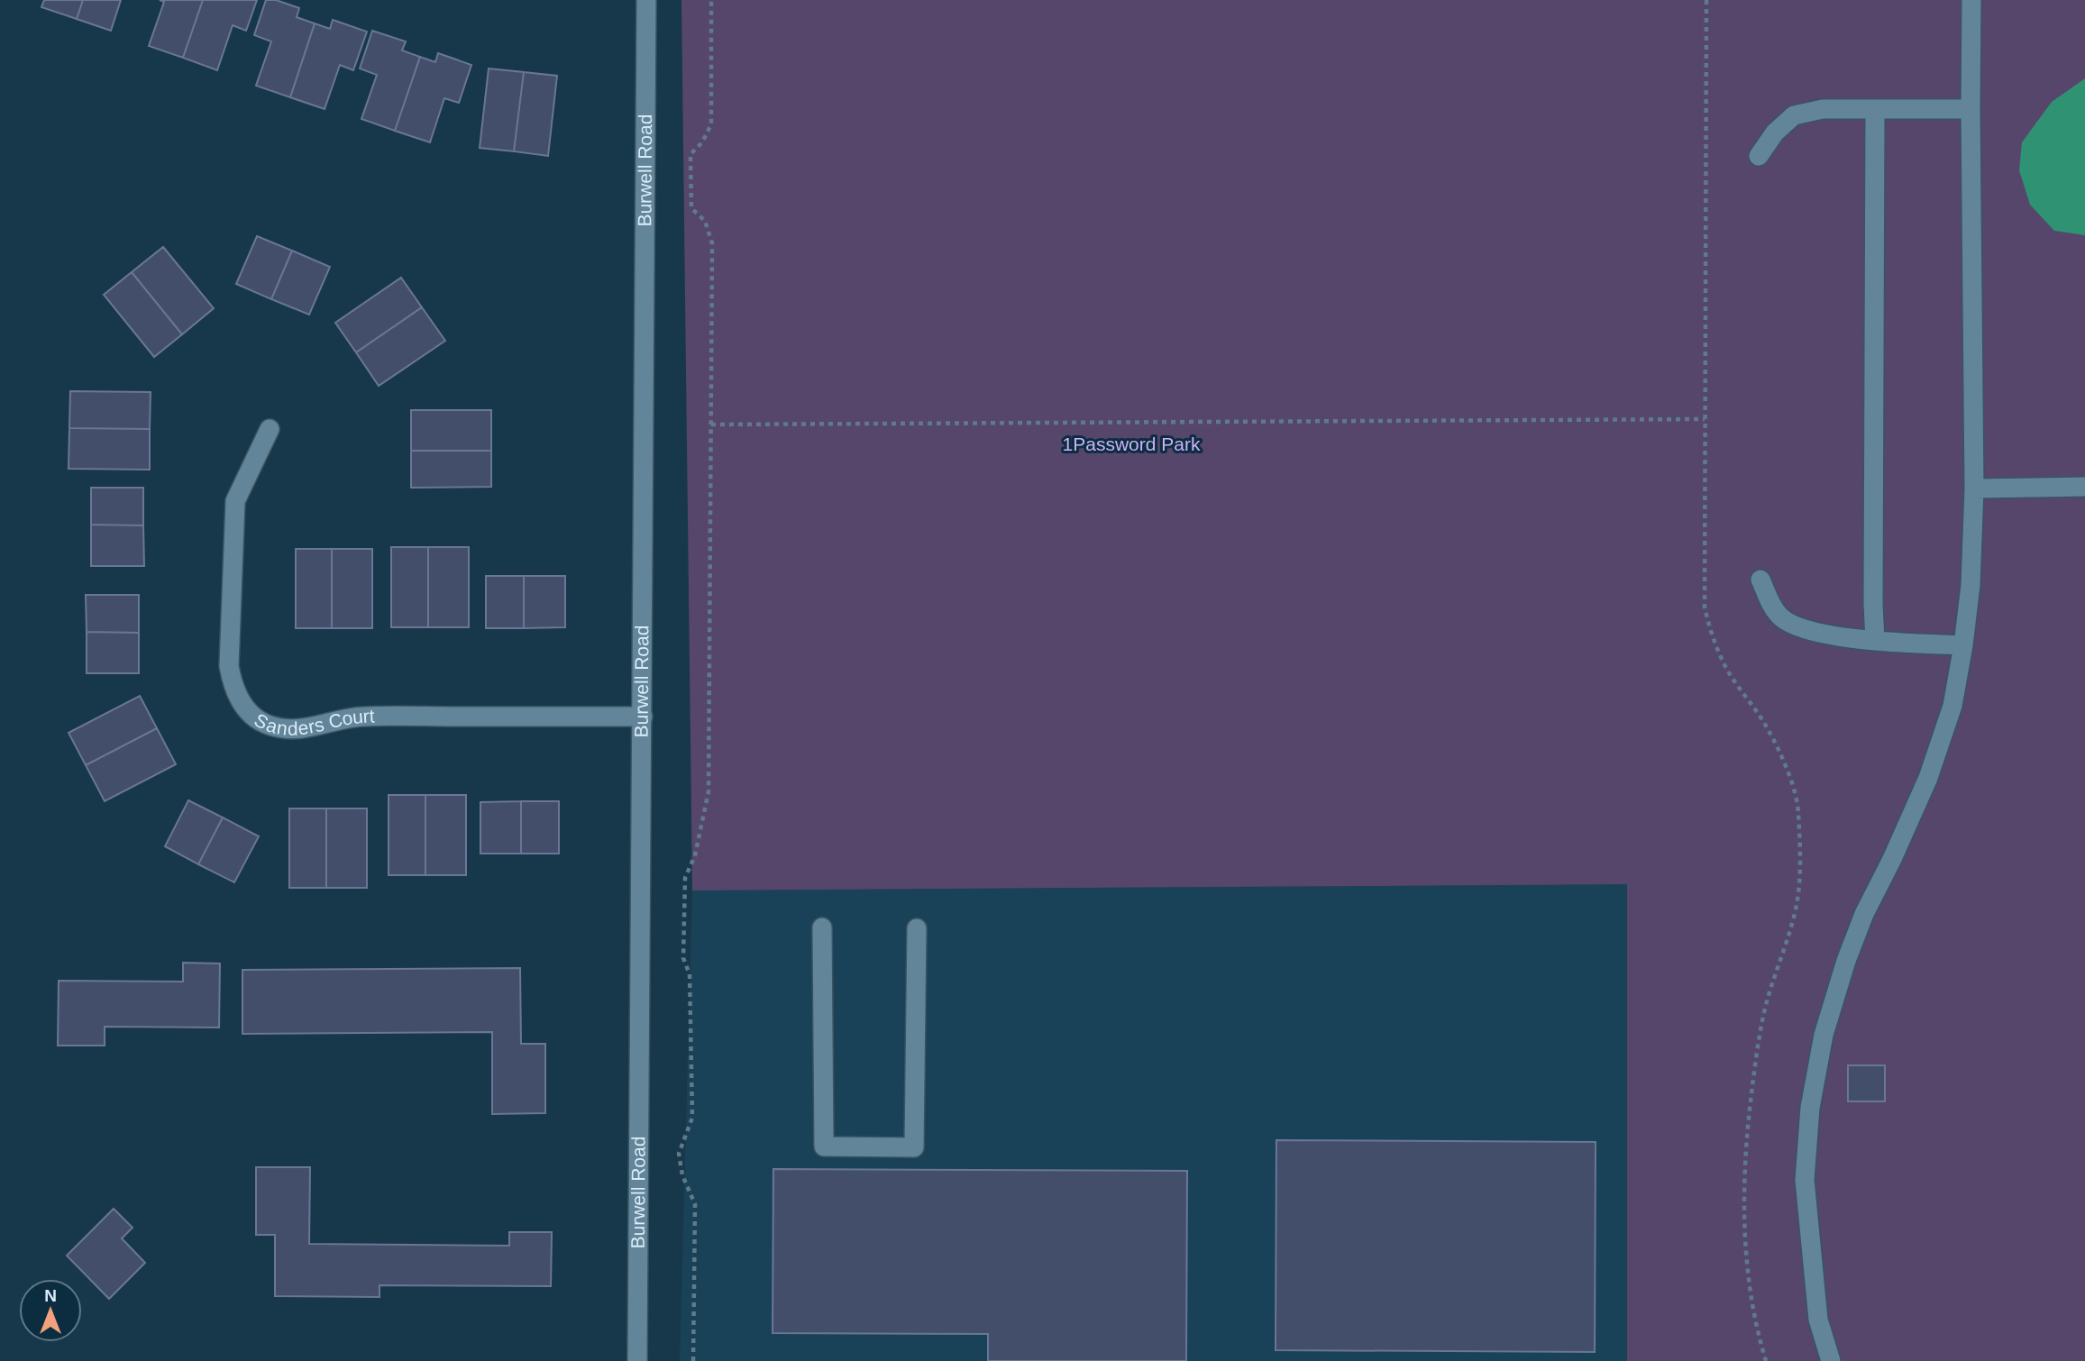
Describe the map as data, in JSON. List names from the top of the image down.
{
  "streets": {
    "main road": ["Burwell Road", "Sanders Court"]
  },
  "crossings": [
    ["Burwell Road", "Sanders Court"]
  ],
  "parks": ["1Password Park"],
  "north": "top"
}
